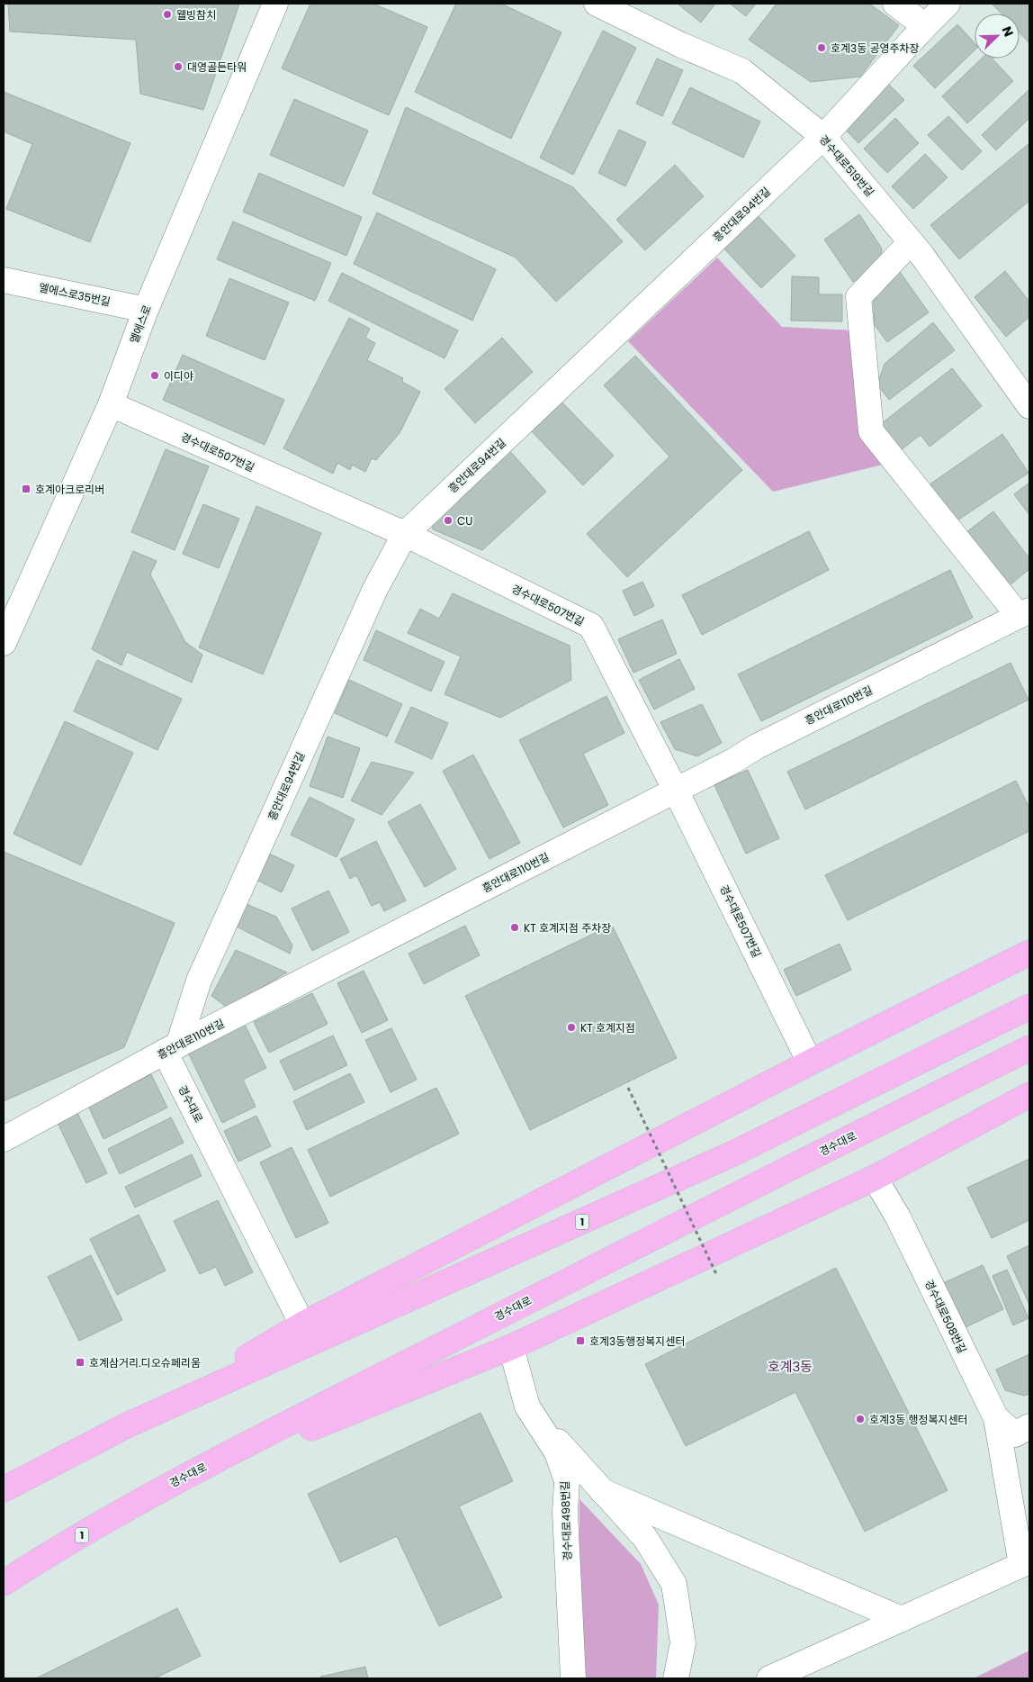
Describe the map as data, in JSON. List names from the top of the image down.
{
  "streets": {
    "main road": ["경수대로", "1"],
    "street": [
      "경수대로519번길",
      "흥안대로94번길",
      "엘에스로35번길",
      "엘에스로",
      "경수대로507번길",
      "흥안대로110번길",
      "경수대로508번길",
      "경수대로498번길"
    ]
  },
  "crossings": [
    ["경수대로519번길", "흥안대로94번길"],
    ["흥안대로94번길", "경수대로507번길"],
    ["흥안대로94번길", "흥안대로110번길"],
    ["흥안대로94번길", "경수대로"],
    ["엘에스로35번길", "엘에스로"],
    ["엘에스로", "경수대로507번길"],
    ["경수대로507번길", "흥안대로110번길"],
    ["흥안대로110번길", "경수대로"]
  ],
  "districts": ["호계3동"],
  "places": {
    "other": [
      "웰빙참치",
      "호계3동 공영주차장",
      "대영골든타워",
      "이디야",
      "CU",
      "KT 호계지점 주차장",
      "KT 호계지점",
      "호계3동 행정복지센터"
    ],
    "transit": ["호계아크로리버", "호계3동행정복지센터", "호계삼거리.디오슈페리움"]
  },
  "north": "top right"
}
